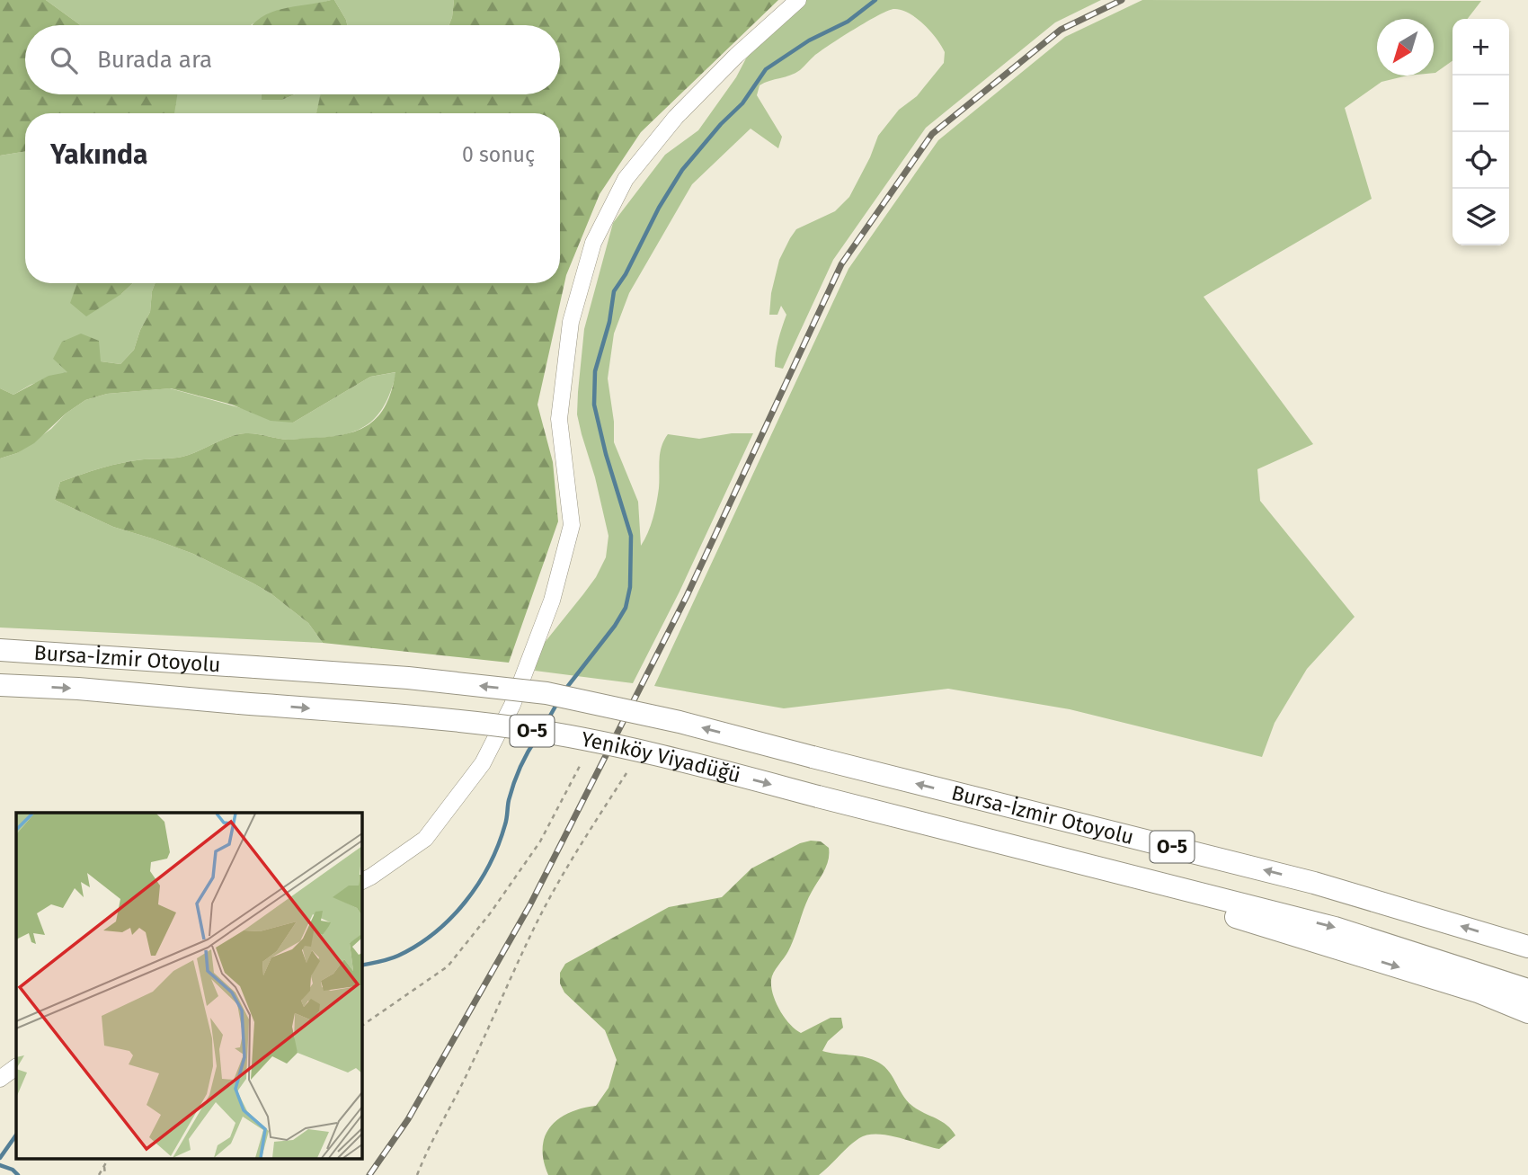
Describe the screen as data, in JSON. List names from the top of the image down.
{
  "streets": {
    "highway": ["Bursa-İzmir Otoyolu", "O-5", "Yeniköy Viyadüğü"]
  },
  "crossings": [
    ["Bursa-İzmir Otoyolu", "Yeniköy Viyadüğü"]
  ],
  "north": "bottom left",
  "page": {
    "map_buttons": ["+", "−"],
    "search": "Burada ara",
    "heading": ["Yakında", "0 sonuç"]
  }
}
